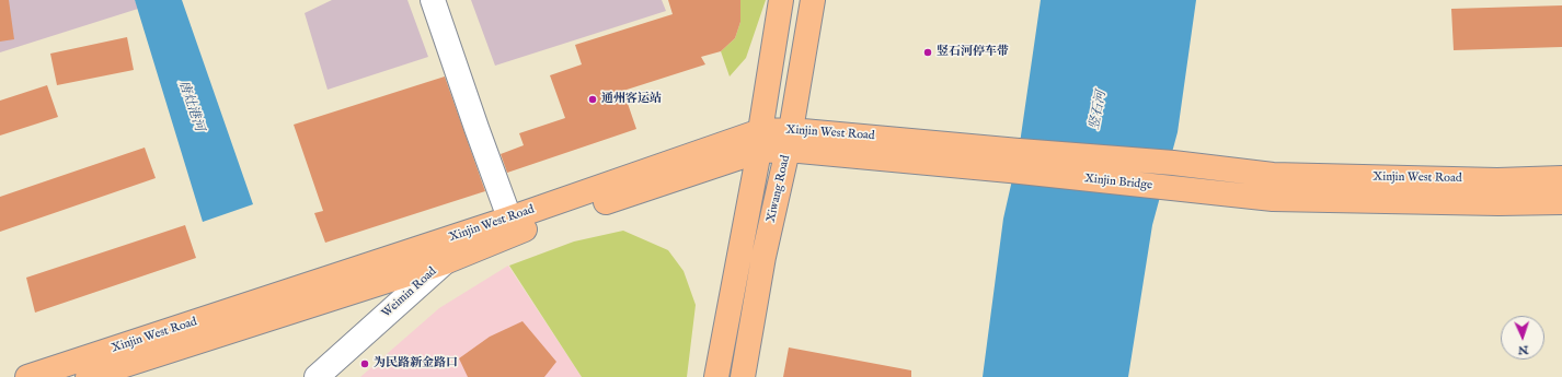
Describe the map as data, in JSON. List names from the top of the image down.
{
  "streets": {
    "main road": ["Xinjin West Road", "Xinjin Bridge", "Xiwang Road"],
    "street": ["Weimin Road"]
  },
  "crossings": [
    ["Xinjin West Road", "Xinjin Bridge"],
    ["Xinjin West Road", "Xiwang Road"],
    ["Xinjin West Road", "Weimin Road"]
  ],
  "water": ["唐灶港河", "竖石河"],
  "places": ["竖石河停车带", "通州客运站", "为民路新金路口"],
  "north": "bottom"
}
